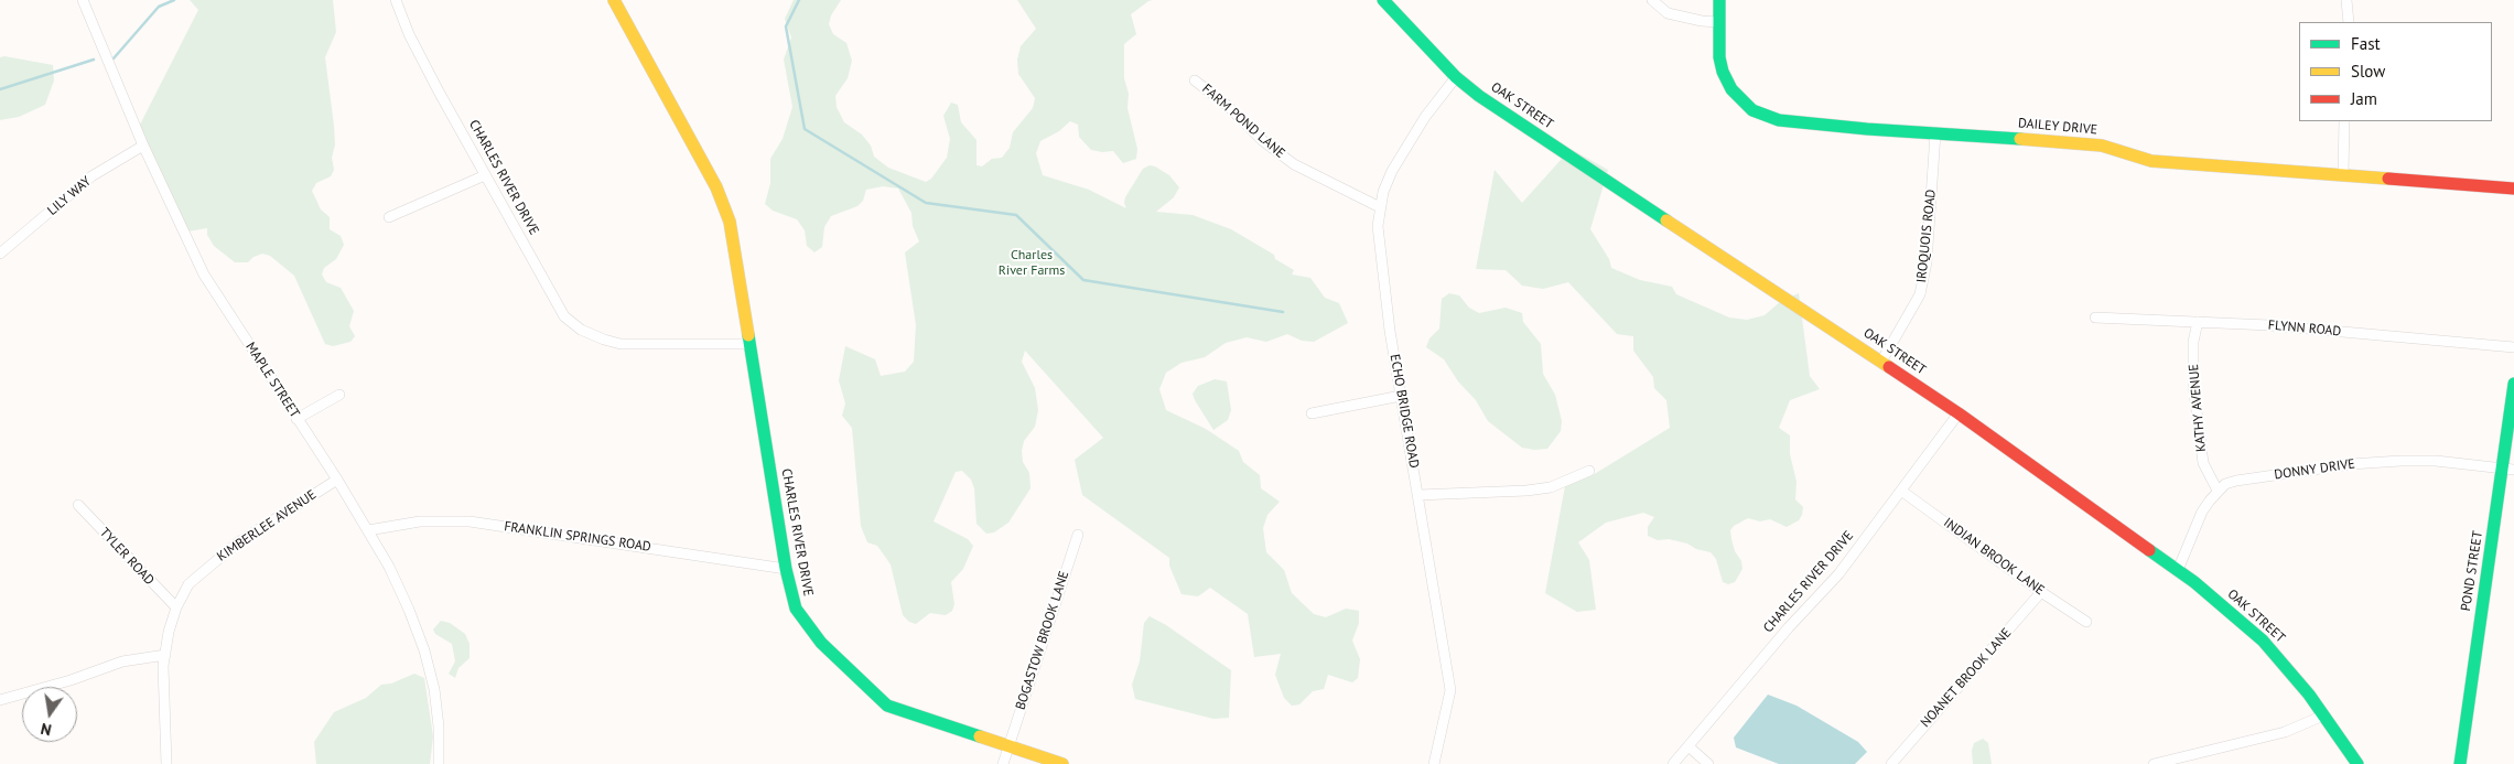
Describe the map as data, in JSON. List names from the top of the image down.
{
  "streets": {
    "street": [
      "OAK STREET",
      "FARM POND LANE",
      "DAILEY DRIVE",
      "CHARLES RIVER DRIVE",
      "LILY WAY",
      "IROQUOIS ROAD",
      "FLYNN ROAD",
      "MAPLE STREET",
      "KATHY AVENUE",
      "ECHO BRIDGE ROAD",
      "DONNY DRIVE",
      "KIMBERLEE AVENUE",
      "FRANKLIN SPRINGS ROAD",
      "TYLER ROAD",
      "INDIAN BROOK LANE",
      "POND STREET",
      "BOGASTOW BROOK LANE",
      "NOANET BROOK LANE"
    ]
  },
  "crossings": [
    ["OAK STREET", "CHARLES RIVER DRIVE"],
    ["OAK STREET", "IROQUOIS ROAD"],
    ["OAK STREET", "ECHO BRIDGE ROAD"],
    ["FARM POND LANE", "ECHO BRIDGE ROAD"],
    ["DAILEY DRIVE", "IROQUOIS ROAD"],
    ["CHARLES RIVER DRIVE", "FRANKLIN SPRINGS ROAD"],
    ["CHARLES RIVER DRIVE", "INDIAN BROOK LANE"],
    ["CHARLES RIVER DRIVE", "BOGASTOW BROOK LANE"],
    ["LILY WAY", "MAPLE STREET"],
    ["FLYNN ROAD", "KATHY AVENUE"],
    ["MAPLE STREET", "KIMBERLEE AVENUE"],
    ["MAPLE STREET", "FRANKLIN SPRINGS ROAD"],
    ["KATHY AVENUE", "DONNY DRIVE"],
    ["DONNY DRIVE", "POND STREET"],
    ["KIMBERLEE AVENUE", "TYLER ROAD"],
    ["INDIAN BROOK LANE", "NOANET BROOK LANE"]
  ],
  "parks": ["Charles River Farms"],
  "legend": ["Fast", "Slow", "Jam"],
  "north": "bottom"
}
